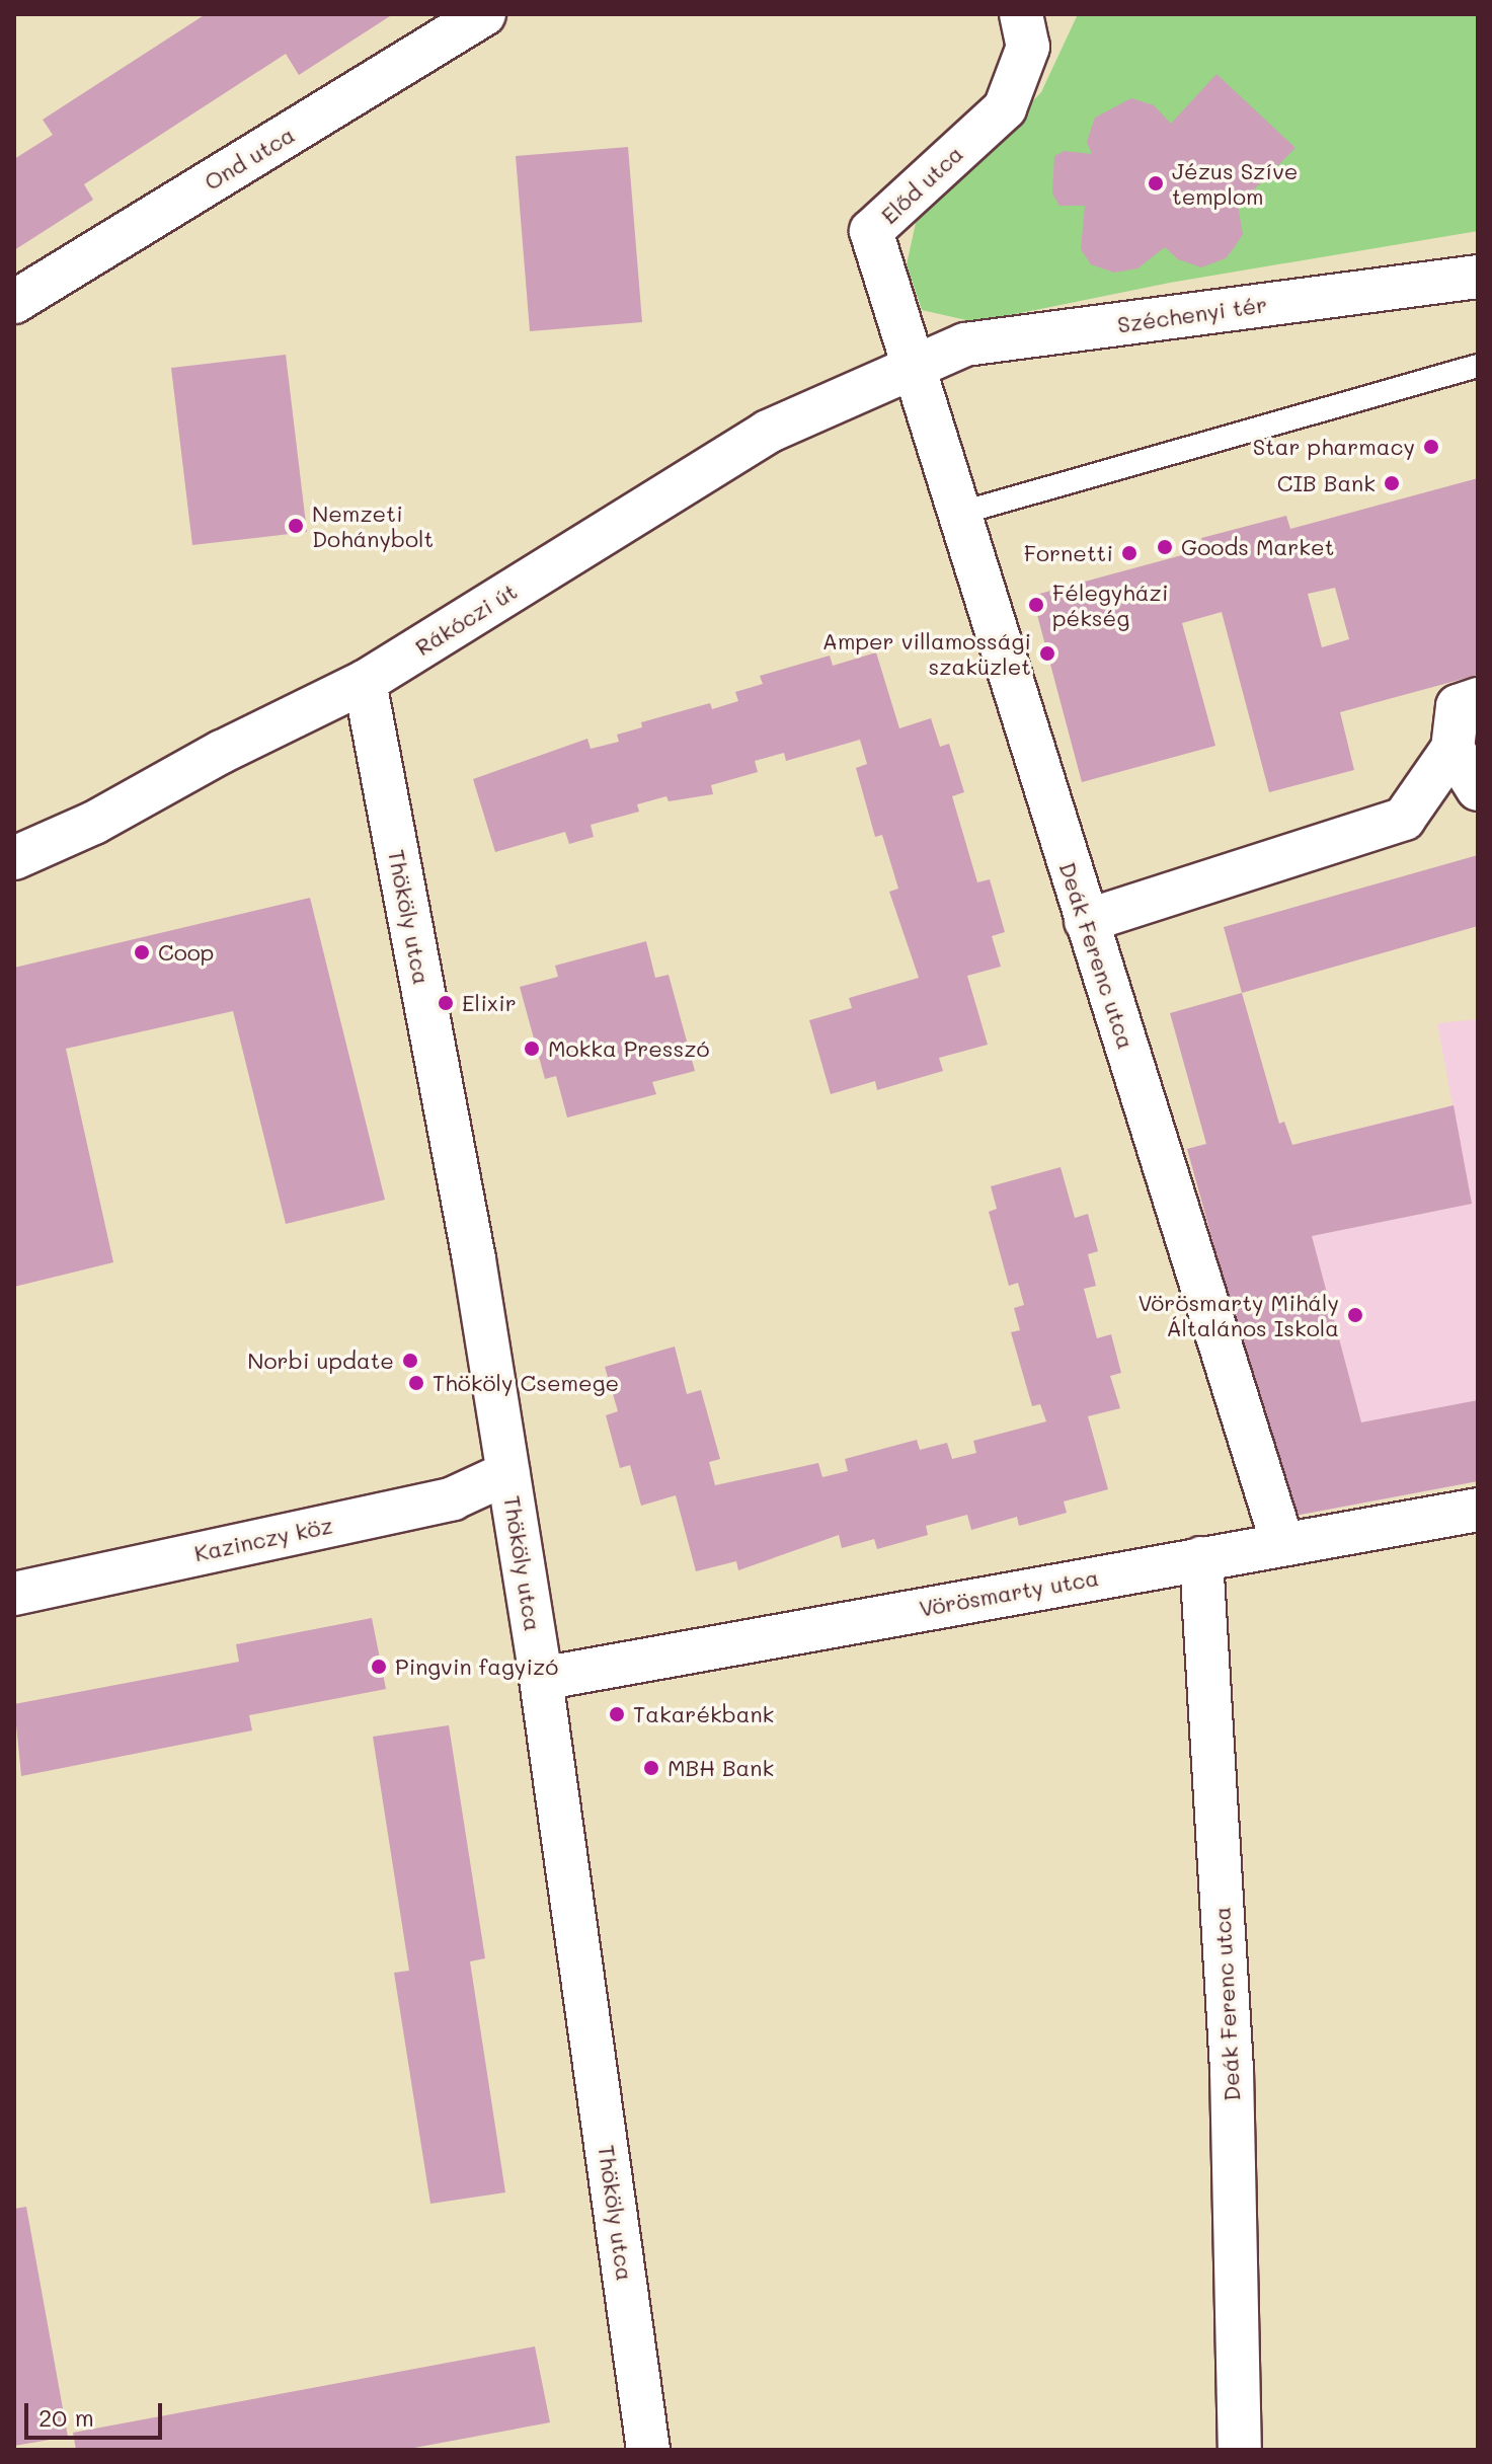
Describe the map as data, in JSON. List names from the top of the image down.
{
  "streets": {
    "street": [
      "Ond utca",
      "Előd utca",
      "Széchenyi tér",
      "Rákóczi út",
      "Thököly utca",
      "Deák Ferenc utca",
      "Kazinczy köz",
      "Vörösmarty utca"
    ]
  },
  "crossings": [
    ["Előd utca", "Széchenyi tér"],
    ["Előd utca", "Rákóczi út"],
    ["Előd utca", "Deák Ferenc utca"],
    ["Széchenyi tér", "Rákóczi út"],
    ["Széchenyi tér", "Deák Ferenc utca"],
    ["Rákóczi út", "Thököly utca"],
    ["Rákóczi út", "Deák Ferenc utca"],
    ["Thököly utca", "Kazinczy köz"],
    ["Thököly utca", "Vörösmarty utca"],
    ["Deák Ferenc utca", "Vörösmarty utca"]
  ],
  "places": [
    "Jézus Szíve templom",
    "Star pharmacy",
    "CIB Bank",
    "Nemzeti Dohánybolt",
    "Goods Market",
    "Fornetti",
    "Félegyházi pékség",
    "Amper villamossági szaküzlet",
    "Coop",
    "Elixir",
    "Mokka Presszó",
    "Vörösmarty Mihály Általános Iskola",
    "Norbi update",
    "Thököly Csemege",
    "Pingvin fagyizó",
    "Takarékbank",
    "MBH Bank"
  ],
  "scale_bar": "20 m"
}
